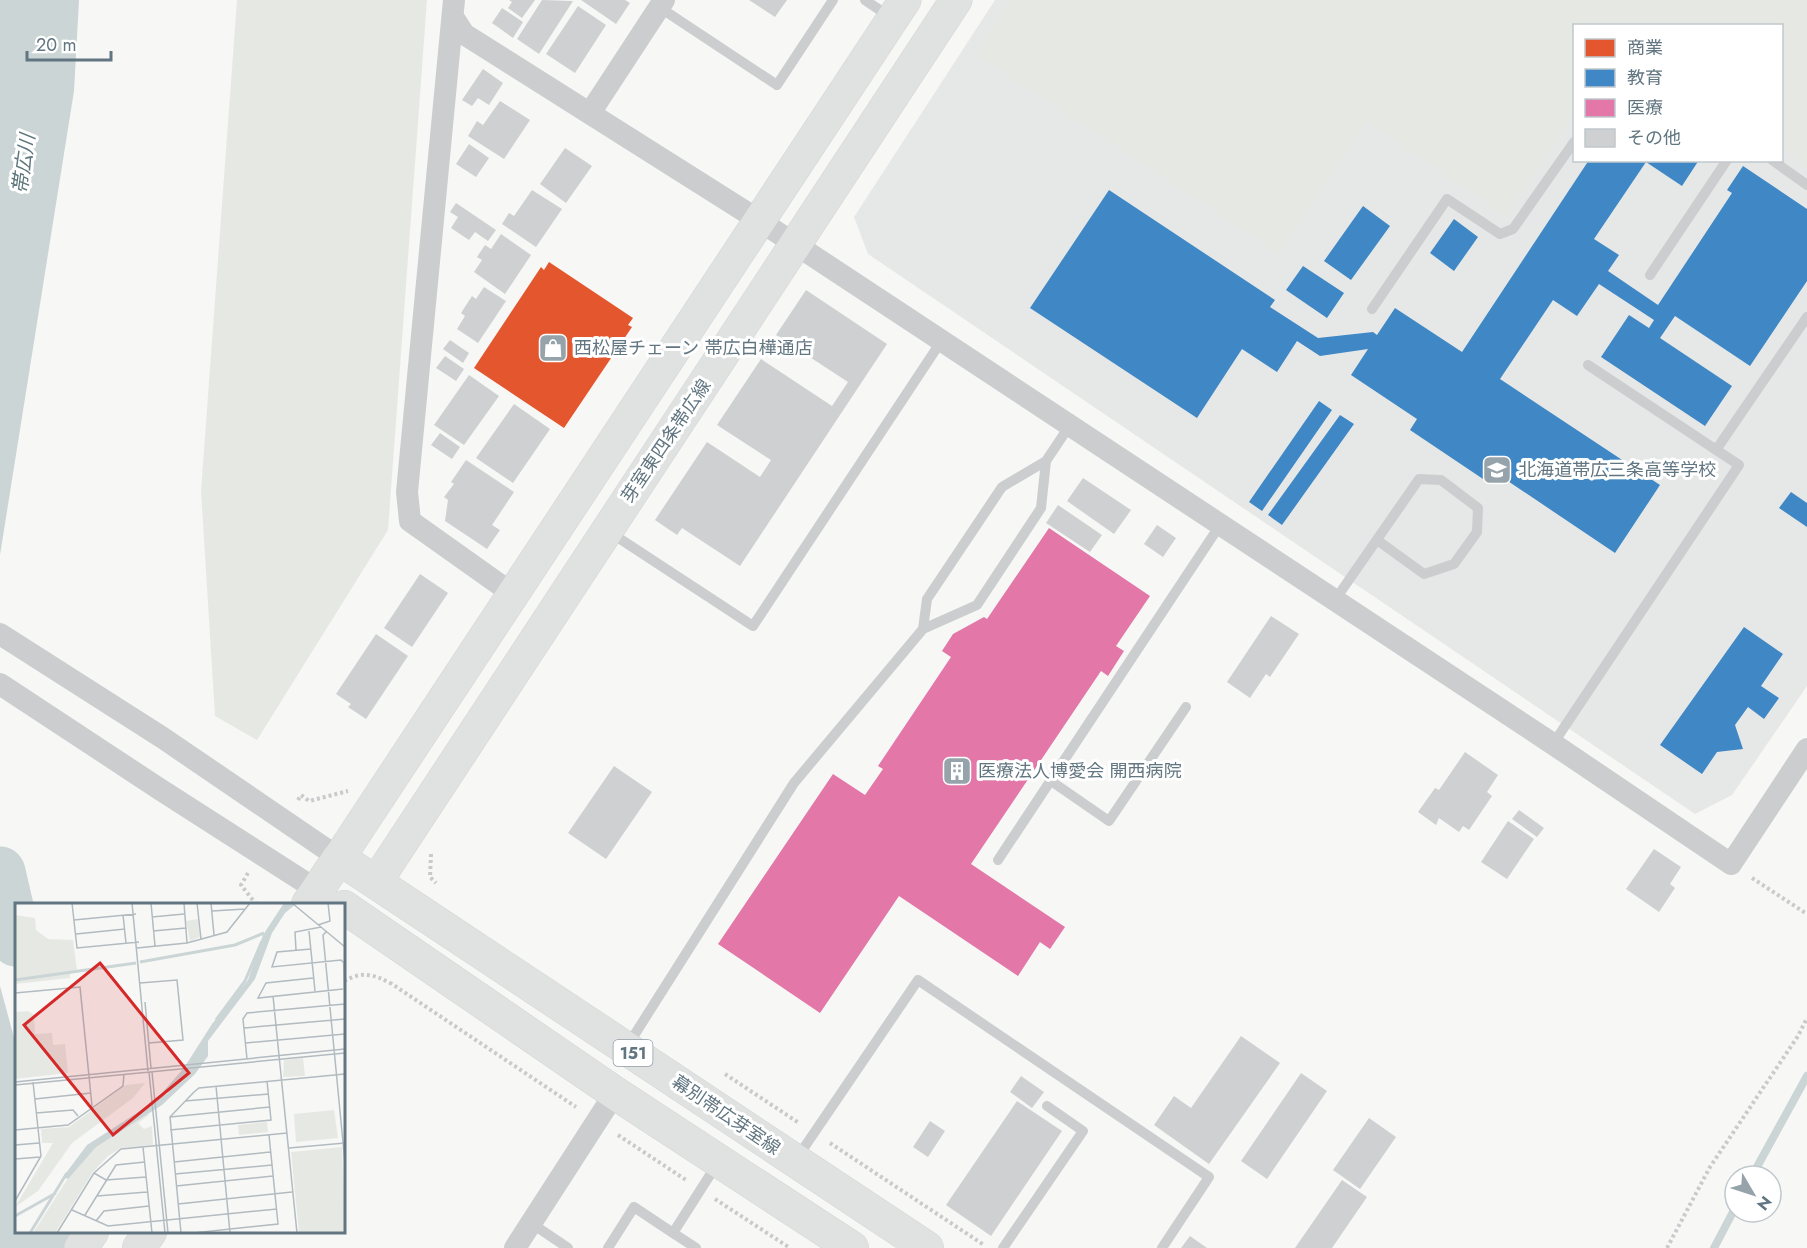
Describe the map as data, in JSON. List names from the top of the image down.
{
  "streets": {
    "main road": ["芽室東四条帯広線", "151", "幕別帯広芽室線"]
  },
  "crossings": [
    ["芽室東四条帯広線", "幕別帯広芽室線"]
  ],
  "water": ["帯広川"],
  "places": {
    "shop": ["西松屋チェーン 帯広白樺通店"],
    "school or university": ["北海道帯広三条高等学校"],
    "building": ["医療法人博愛会 開西病院"]
  },
  "legend": [
    "商業",
    "教育",
    "医療",
    "その他"
  ],
  "scale_bar": "20 m",
  "north": "bottom right"
}
